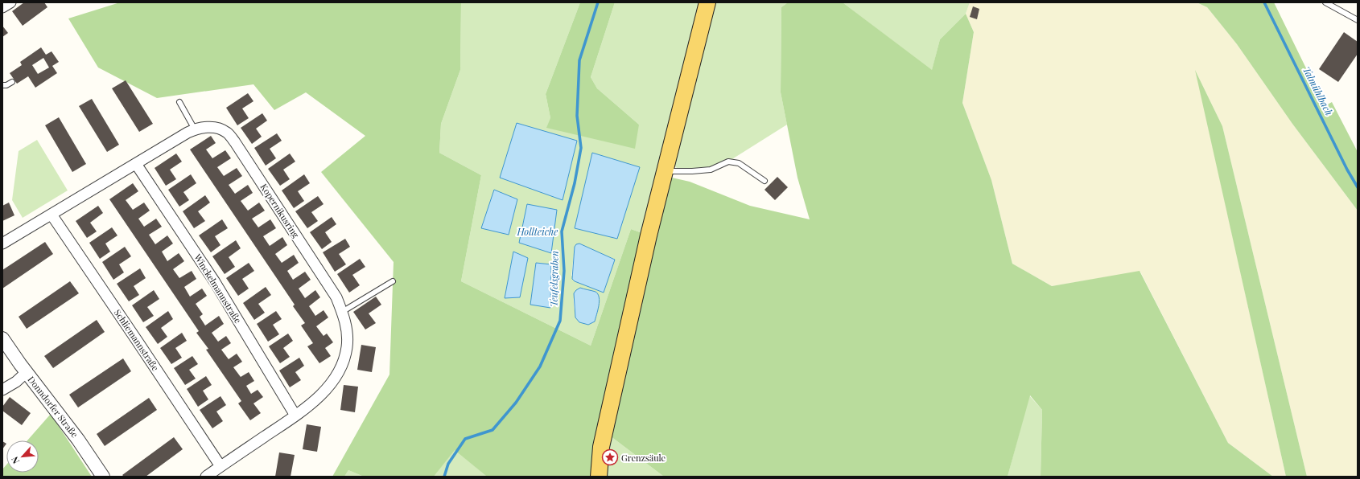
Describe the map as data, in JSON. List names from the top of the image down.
{
  "streets": {
    "street": [
      "Kopernikusring",
      "Winckelmannstraße",
      "Schliemannstraße",
      "Donndorfer Straße"
    ]
  },
  "crossings": [
    ["Kopernikusring", "Winckelmannstraße"],
    ["Kopernikusring", "Schliemannstraße"]
  ],
  "water": ["Talmühlbach", "Hollteiche", "Teufelsgraben"],
  "places": {
    "place": ["Grenzsäule"]
  },
  "north": "bottom left"
}
